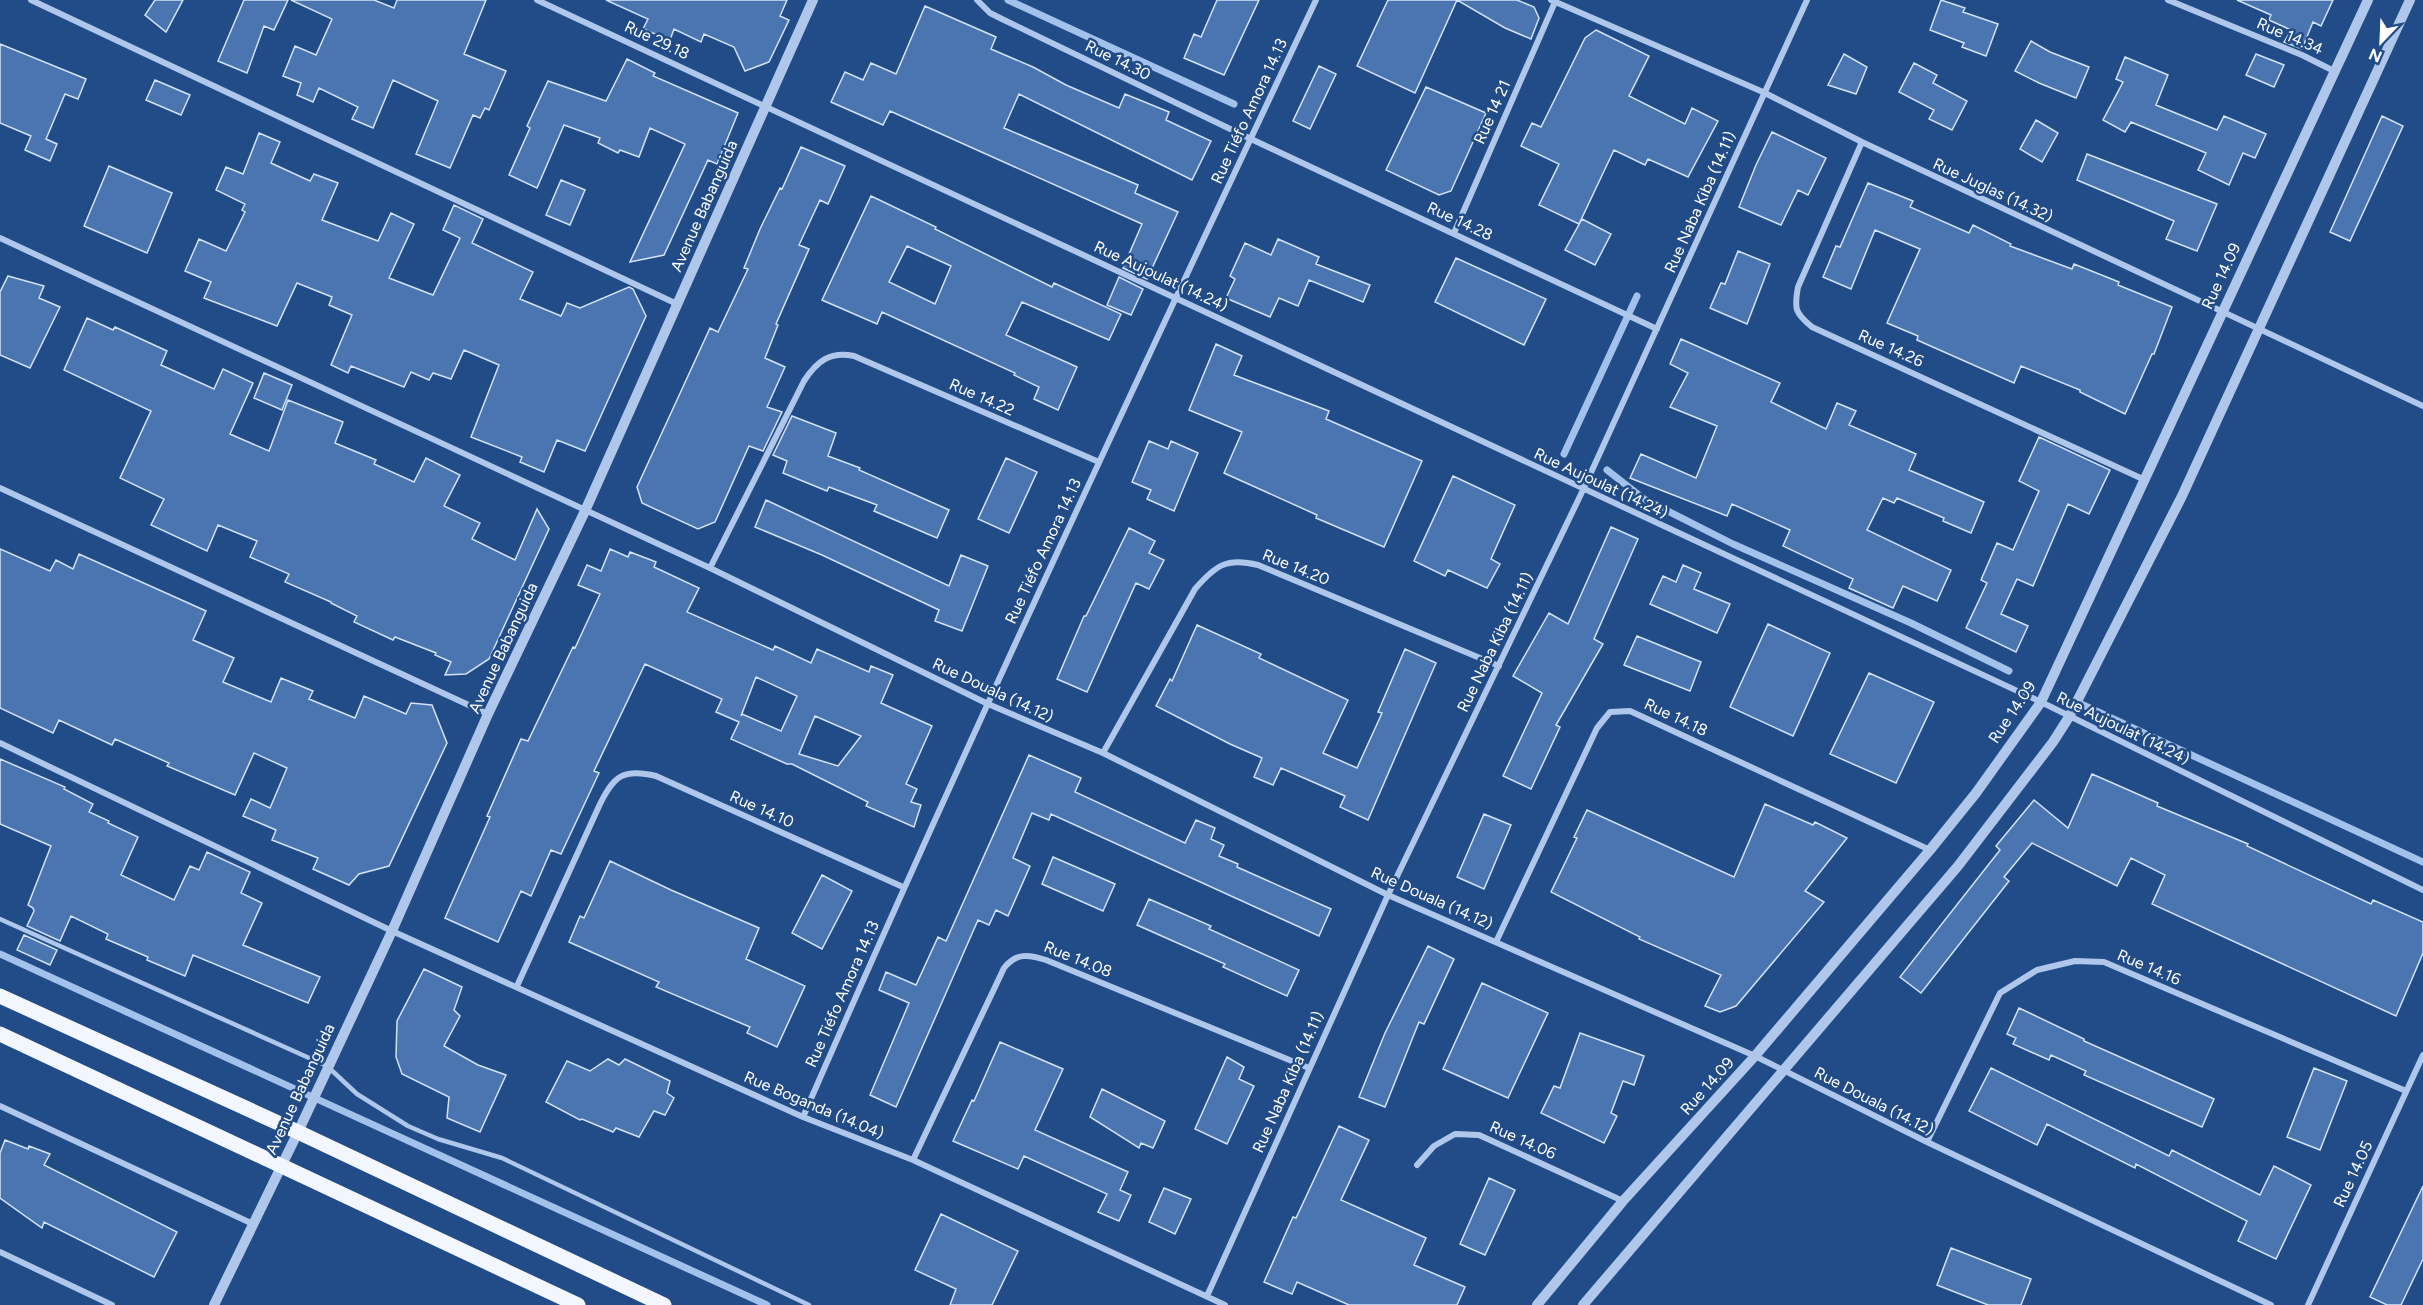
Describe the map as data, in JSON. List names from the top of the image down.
{
  "streets": {
    "street": [
      "Rue 14.34",
      "Rue 29.18",
      "Rue 14.30",
      "Rue Tiéfo Amora 14.13",
      "Rue 14 21",
      "Rue Juglas (14.32)",
      "Rue Naba Kiba (14.11)",
      "Avenue Babanguida",
      "Rue 14.28",
      "Rue Aujoulat (14.24)",
      "Rue 14.09",
      "Rue 14.26",
      "Rue 14.22",
      "Rue 14.20",
      "Rue Douala (14.12)",
      "Rue 14.18",
      "Rue 14.10",
      "Rue 14.08",
      "Rue 14.16",
      "Rue Boganda (14.04)",
      "Rue 14.06",
      "Rue 14.05"
    ]
  },
  "crossings": [
    ["Rue 14.34", "Rue 14.09"],
    ["Rue 29.18", "Avenue Babanguida"],
    ["Rue 29.18", "Rue Aujoulat (14.24)"],
    ["Rue 14.30", "Rue Tiéfo Amora 14.13"],
    ["Rue 14.30", "Rue 14.28"],
    ["Rue Tiéfo Amora 14.13", "Rue 14.28"],
    ["Rue Tiéfo Amora 14.13", "Rue Aujoulat (14.24)"],
    ["Rue Tiéfo Amora 14.13", "Rue 14.22"],
    ["Rue Tiéfo Amora 14.13", "Rue Douala (14.12)"],
    ["Rue Tiéfo Amora 14.13", "Rue 14.10"],
    ["Rue Tiéfo Amora 14.13", "Rue Boganda (14.04)"],
    ["Rue 14 21", "Rue Juglas (14.32)"],
    ["Rue 14 21", "Rue 14.28"],
    ["Rue Juglas (14.32)", "Rue Naba Kiba (14.11)"],
    ["Rue Juglas (14.32)", "Rue 14.09"],
    ["Rue Juglas (14.32)", "Rue 14.26"],
    ["Rue Naba Kiba (14.11)", "Rue 14.28"],
    ["Rue Naba Kiba (14.11)", "Rue Aujoulat (14.24)"],
    ["Rue Naba Kiba (14.11)", "Rue 14.20"],
    ["Rue Naba Kiba (14.11)", "Rue Douala (14.12)"],
    ["Rue Naba Kiba (14.11)", "Rue 14.08"],
    ["Rue Naba Kiba (14.11)", "Rue Boganda (14.04)"],
    ["Avenue Babanguida", "Rue Aujoulat (14.24)"],
    ["Avenue Babanguida", "Rue Douala (14.12)"],
    ["Avenue Babanguida", "Rue Boganda (14.04)"],
    ["Rue Aujoulat (14.24)", "Rue 14.09"],
    ["Rue 14.09", "Rue 14.26"],
    ["Rue 14.09", "Rue Douala (14.12)"],
    ["Rue 14.09", "Rue 14.18"],
    ["Rue 14.09", "Rue 14.06"],
    ["Rue 14.22", "Rue Douala (14.12)"],
    ["Rue 14.20", "Rue Douala (14.12)"],
    ["Rue Douala (14.12)", "Rue 14.18"],
    ["Rue Douala (14.12)", "Rue 14.16"],
    ["Rue 14.10", "Rue Boganda (14.04)"],
    ["Rue 14.08", "Rue Boganda (14.04)"],
    ["Rue 14.16", "Rue 14.05"]
  ],
  "north": "bottom left"
}
